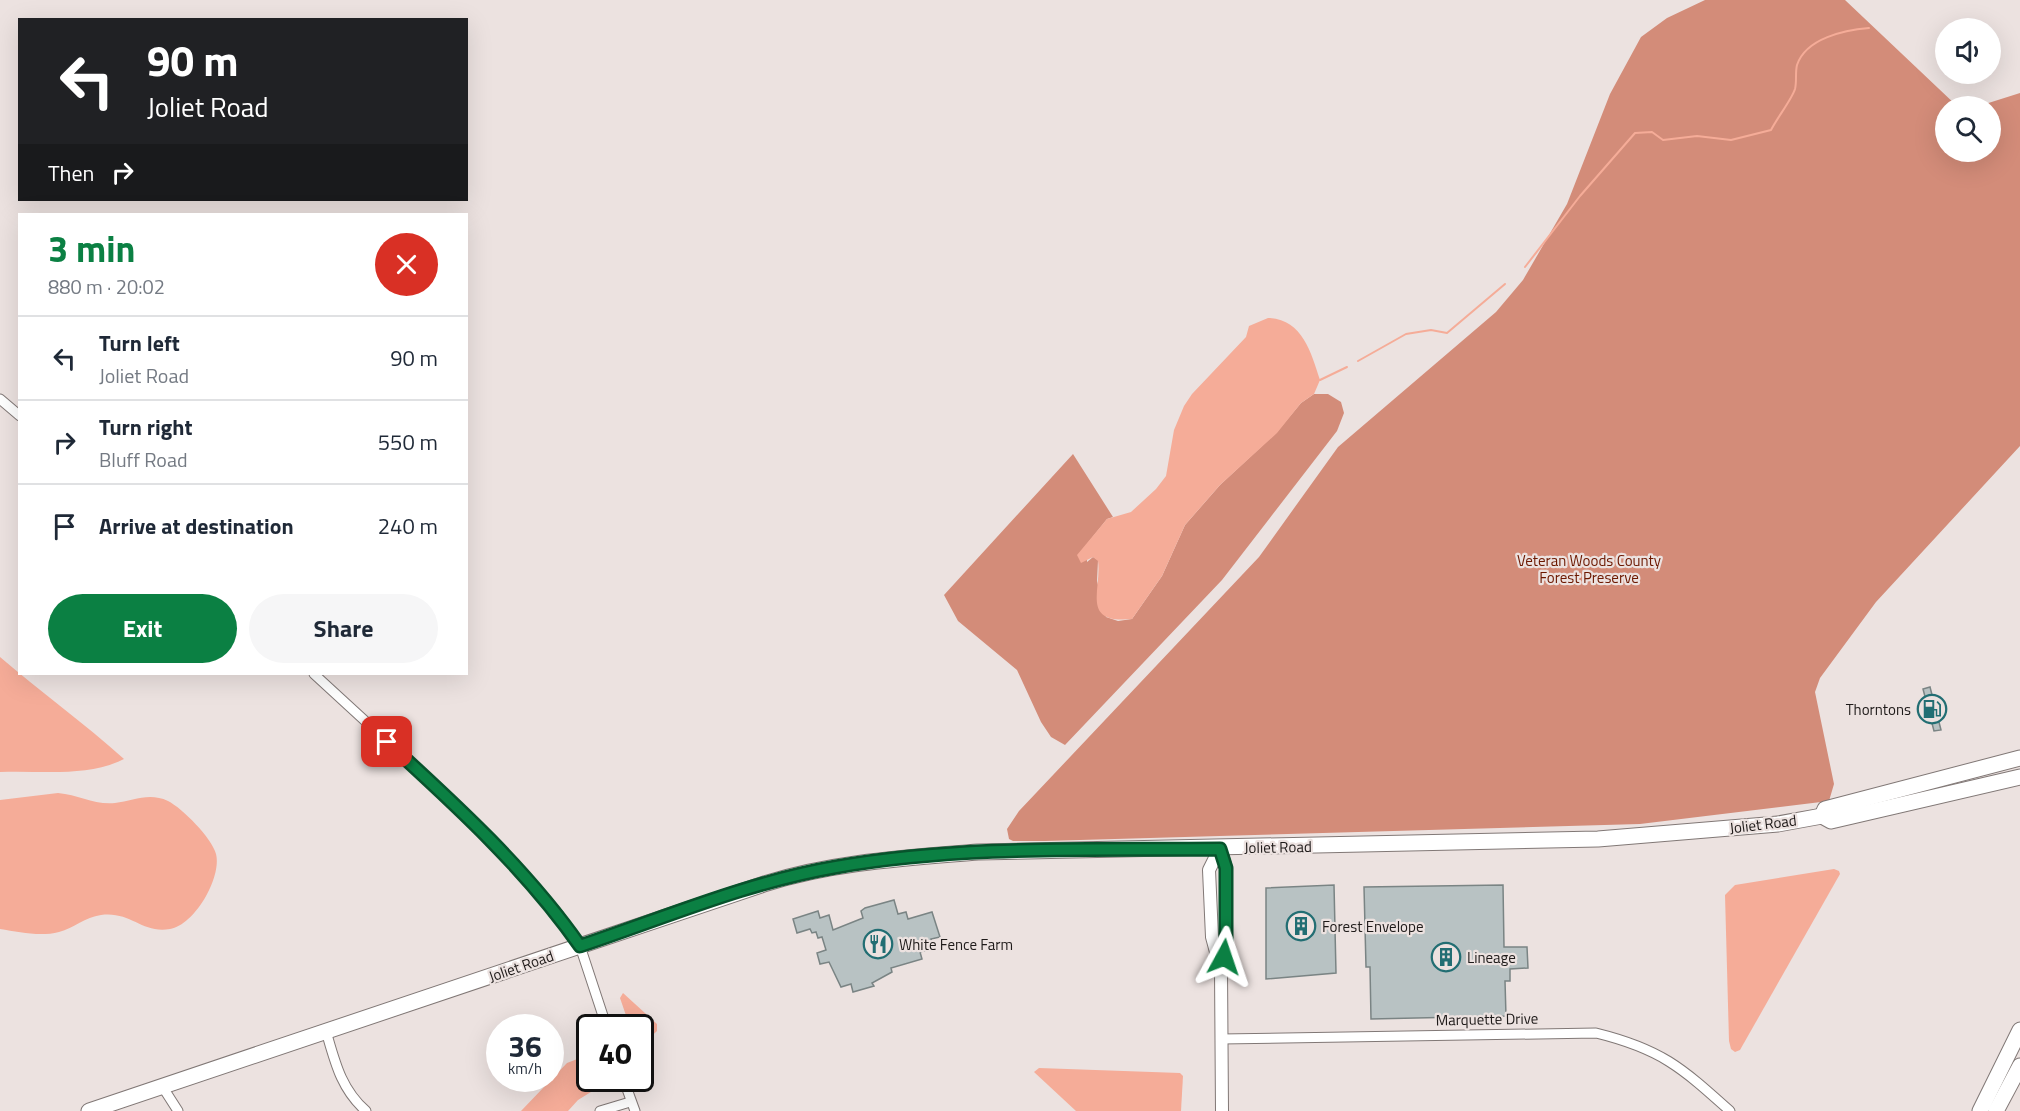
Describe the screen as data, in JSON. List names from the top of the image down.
{
  "streets": {
    "main road": ["Joliet Road"],
    "street": ["Marquette Drive"]
  },
  "parks": ["Veteran Woods County Forest Preserve"],
  "places": {
    "fuel station": ["Thorntons"],
    "building": ["Forest Envelope", "Lineage"],
    "restaurant": ["White Fence Farm"]
  },
  "page": {
    "turn": ["90 m", "Joliet Road"],
    "then": "Then",
    "heading": ["3 min", "880 m · 20:02"],
    "list": [
      {
        "name": "Turn left",
        "note": "Joliet Road",
        "value": "90 m"
      },
      {
        "name": "Turn right",
        "note": "Bluff Road",
        "value": "550 m"
      },
      {
        "name": "Arrive at destination",
        "value": "240 m"
      }
    ],
    "buttons": ["Exit", "Share"],
    "speed": "36 km/h",
    "limit": "40"
  }
}
